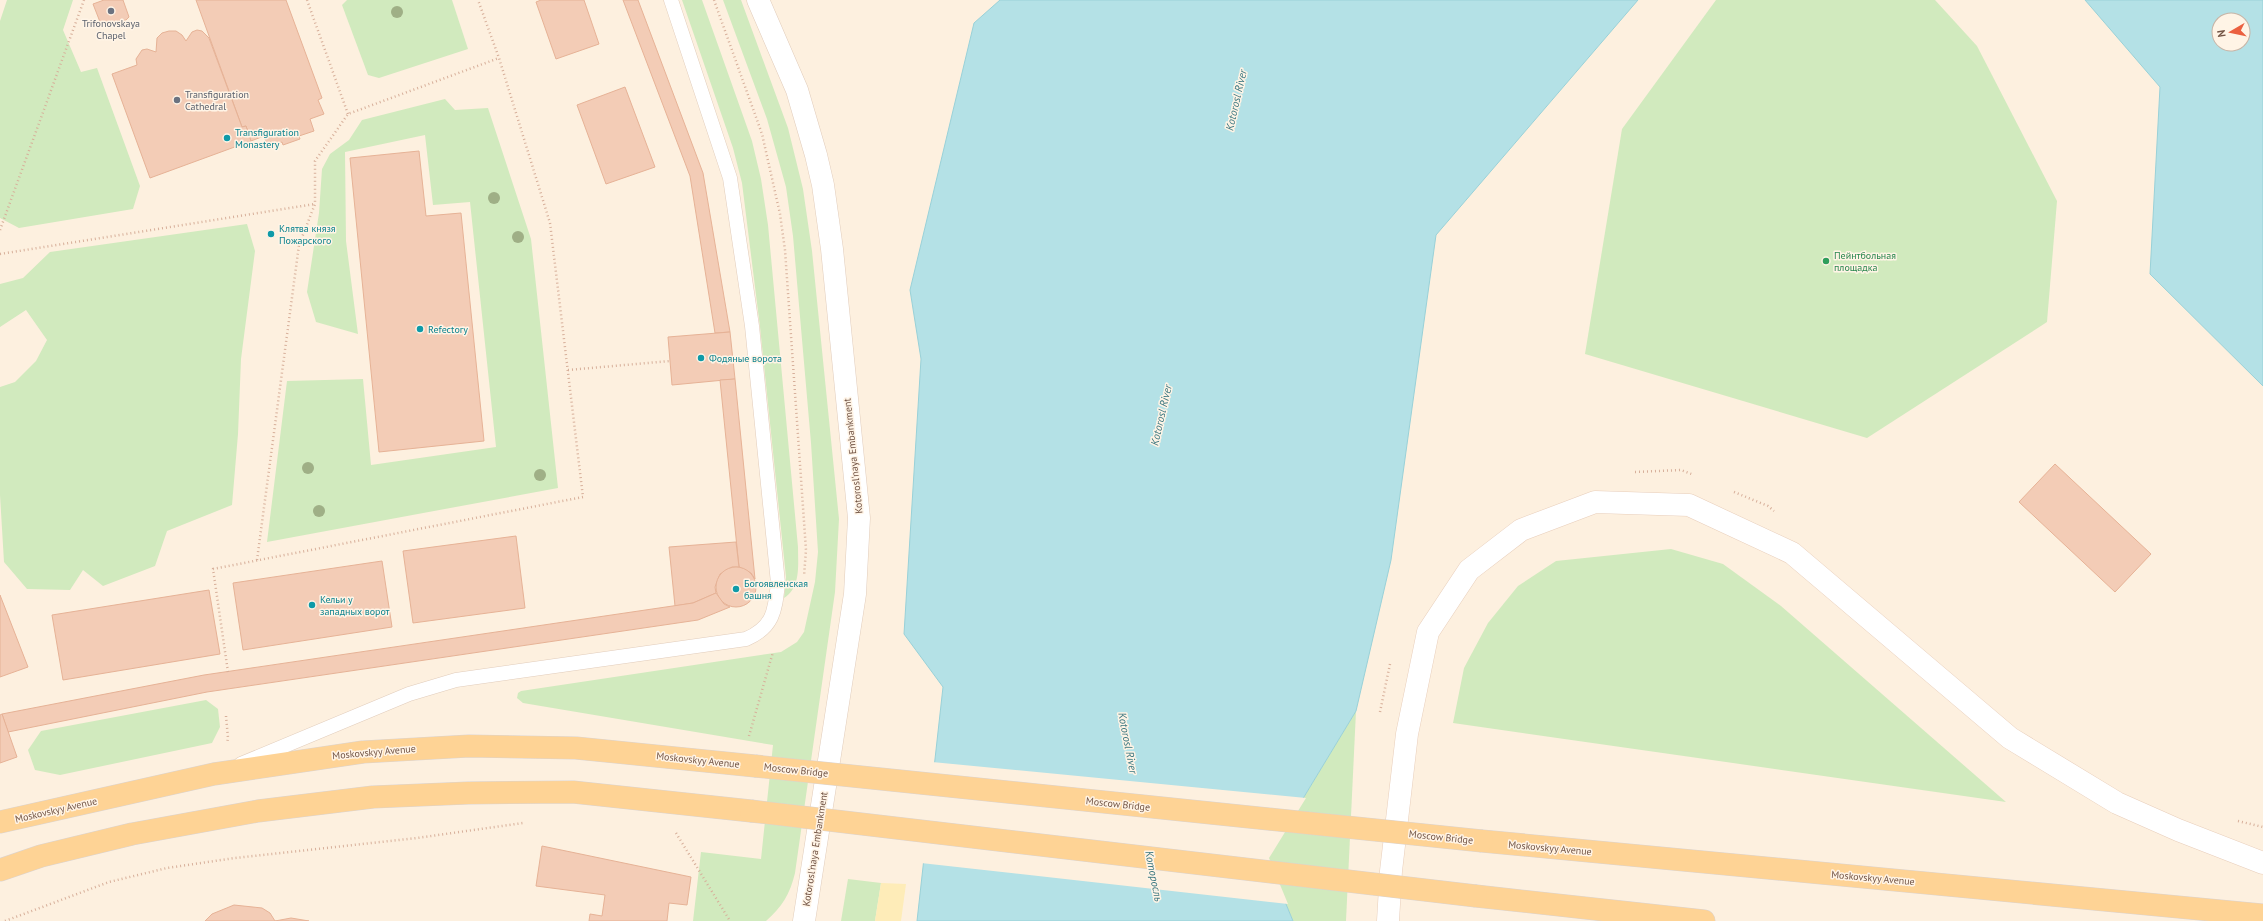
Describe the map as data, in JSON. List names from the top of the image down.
{
  "streets": {
    "main road": ["Kotorosl'naya Embankment", "Moskovskyy Avenue", "Moscow Bridge"]
  },
  "crossings": [
    ["Moskovskyy Avenue", "Moscow Bridge"]
  ],
  "water": ["Kotorosl River", "Которосль"],
  "places": [
    "Trifonovskaya Chapel",
    "Transfiguration Cathedral",
    "Transfiguration Monastery",
    "Клятва князя Пожарского",
    "Пейнтбольная площадка",
    "Refectory",
    "Фодяные ворота",
    "Богоявленская башня",
    "Кельи у западных ворот"
  ],
  "north": "left"
}
